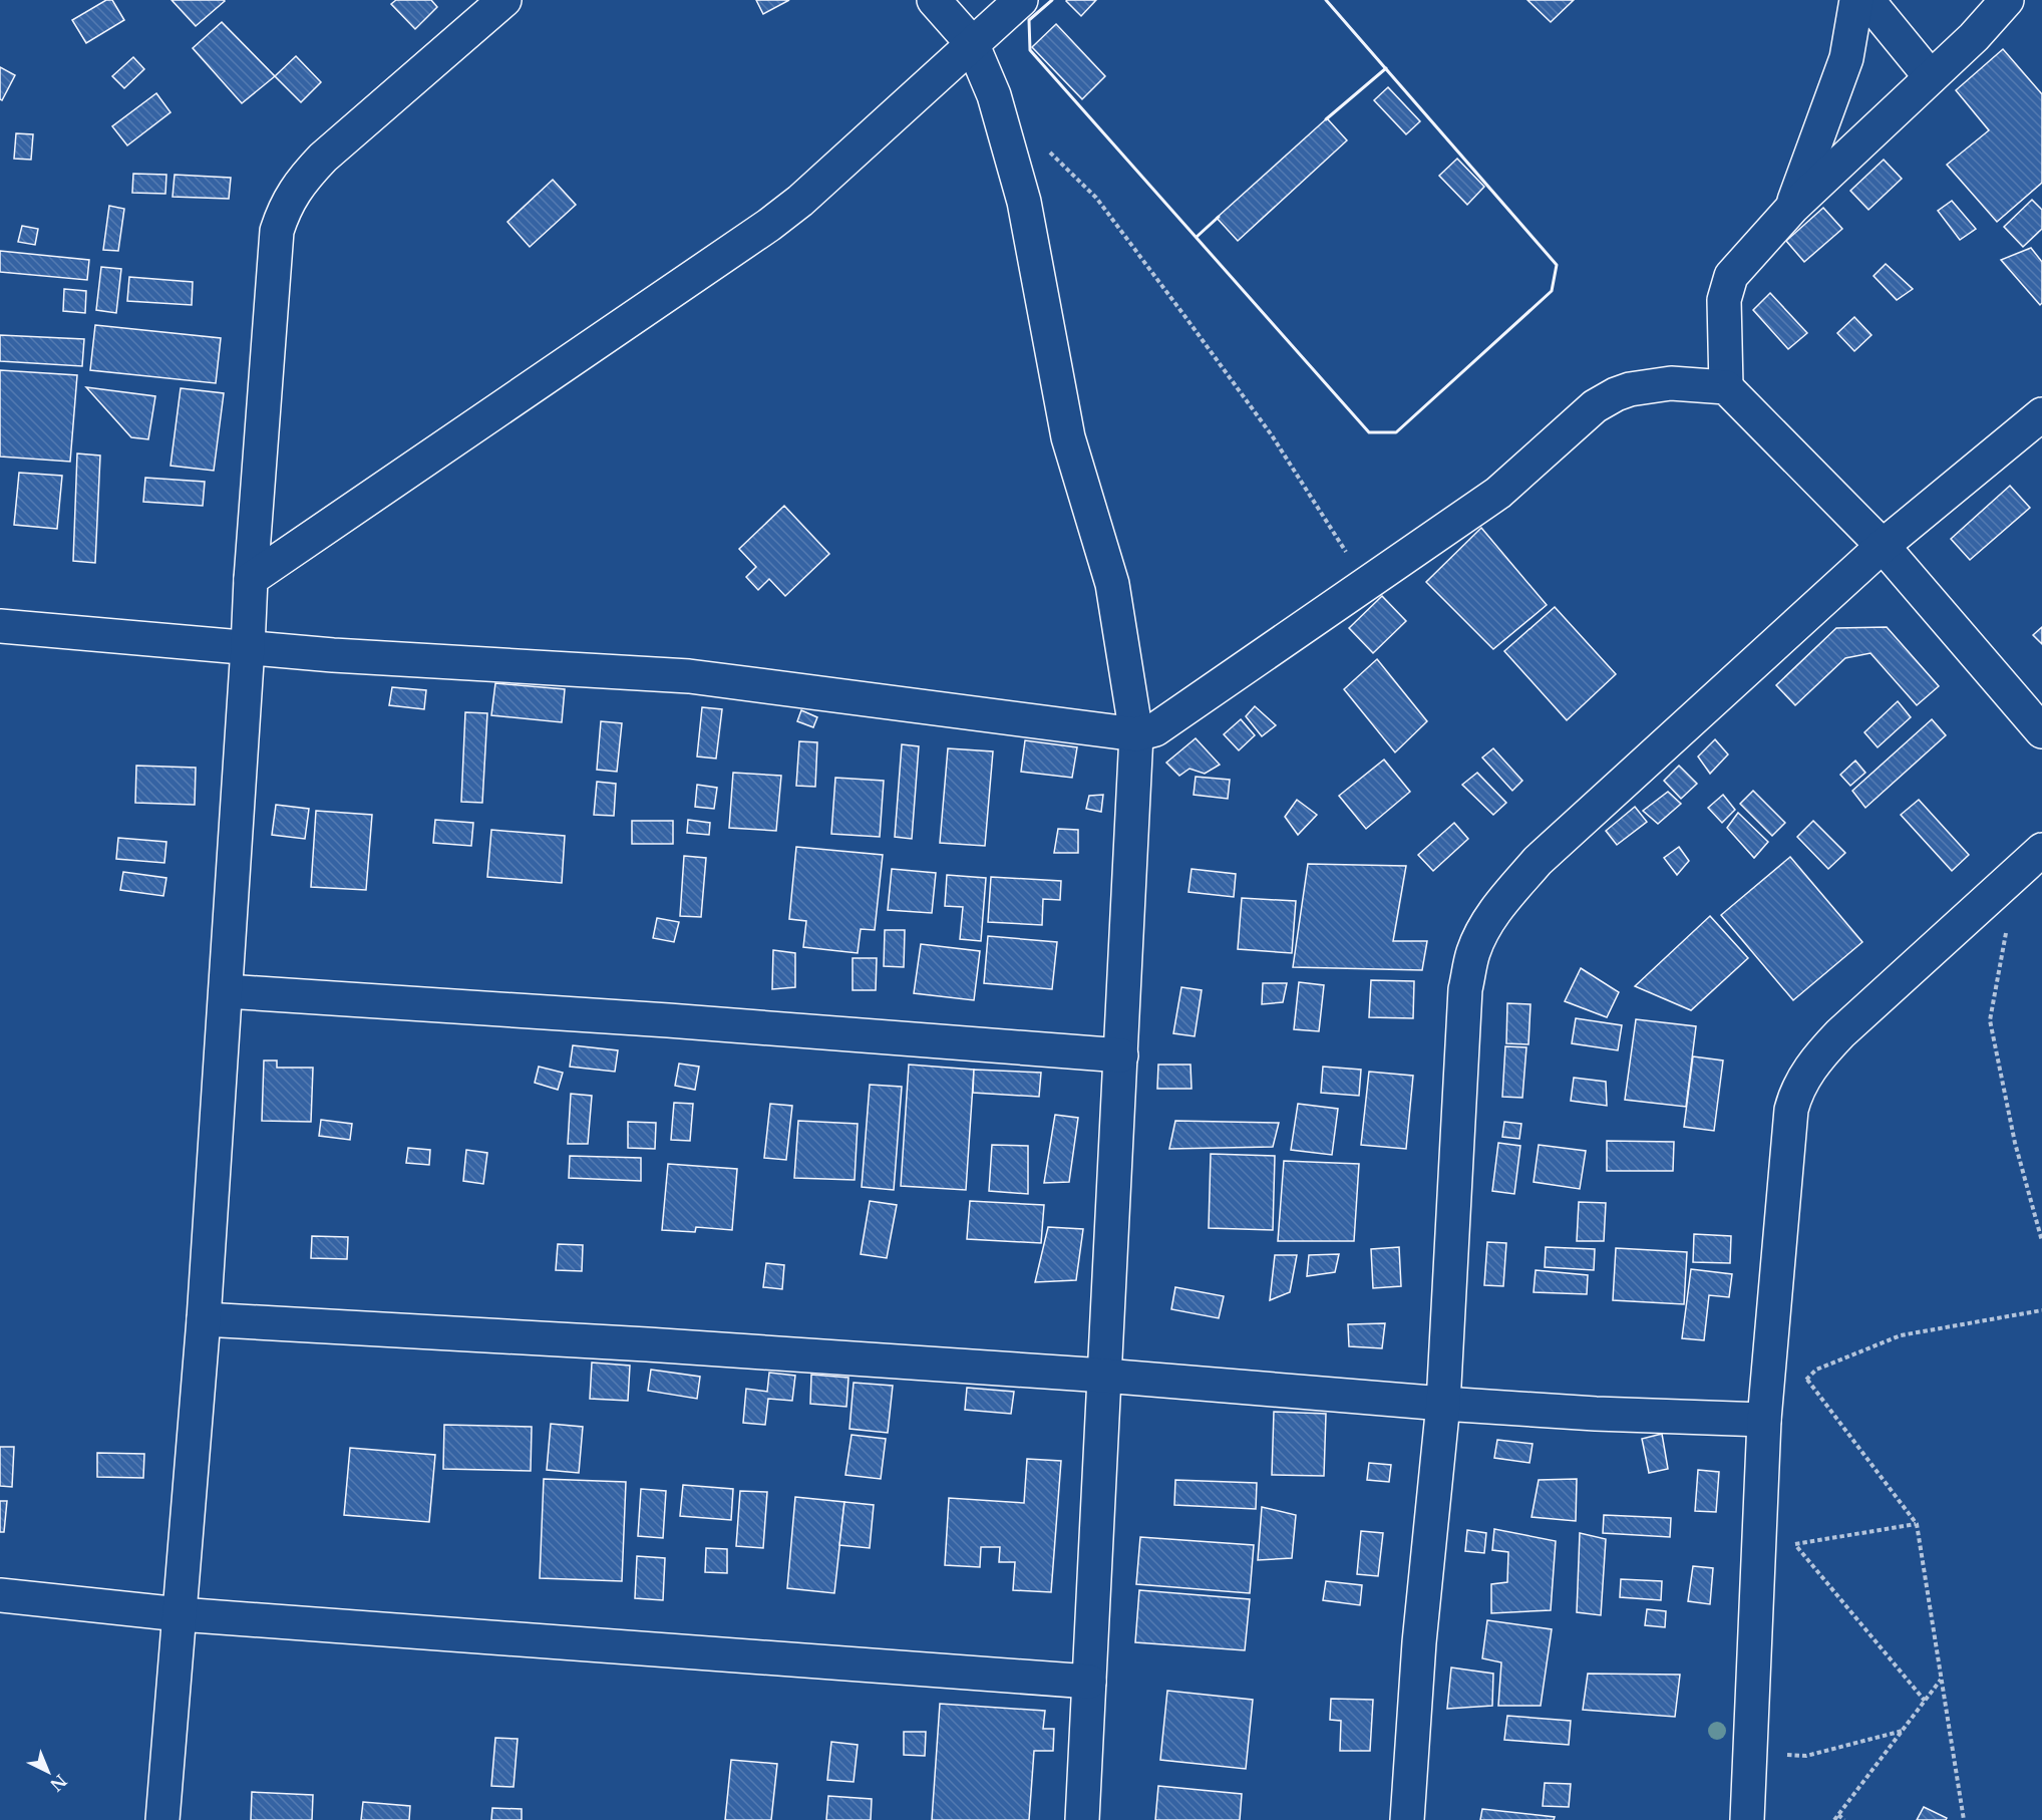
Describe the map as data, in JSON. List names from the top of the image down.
{
  "north": "bottom right"
}
